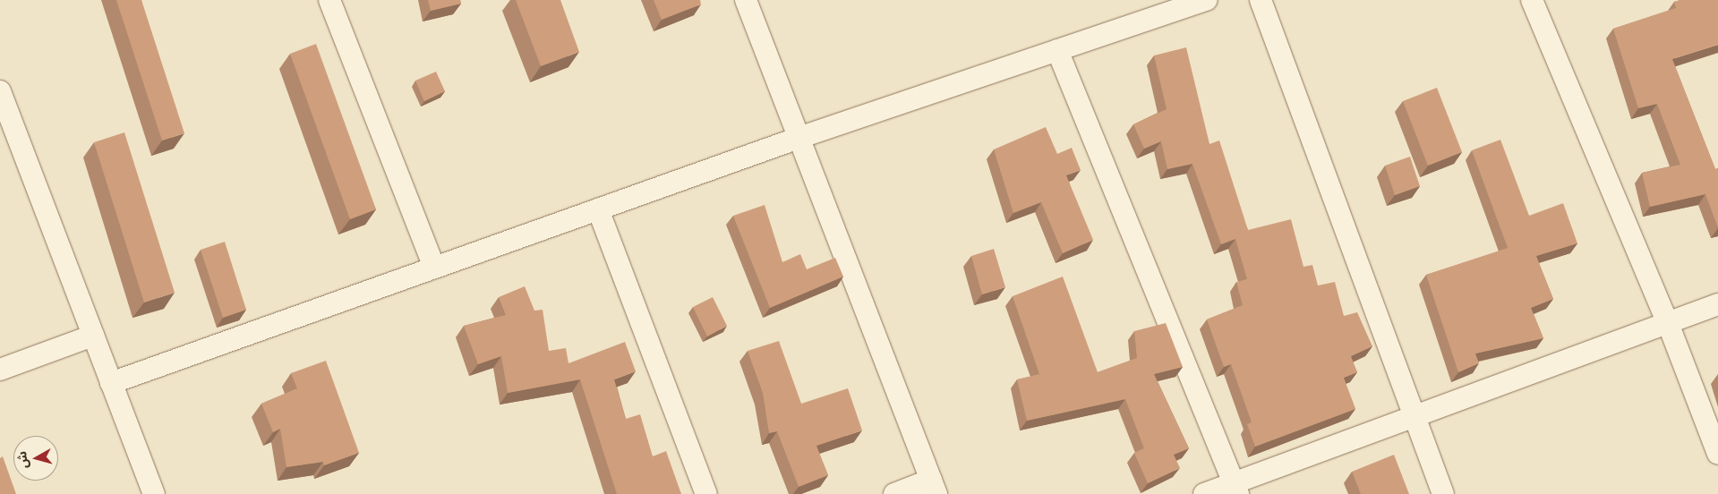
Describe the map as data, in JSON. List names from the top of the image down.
{
  "north": "left"
}
